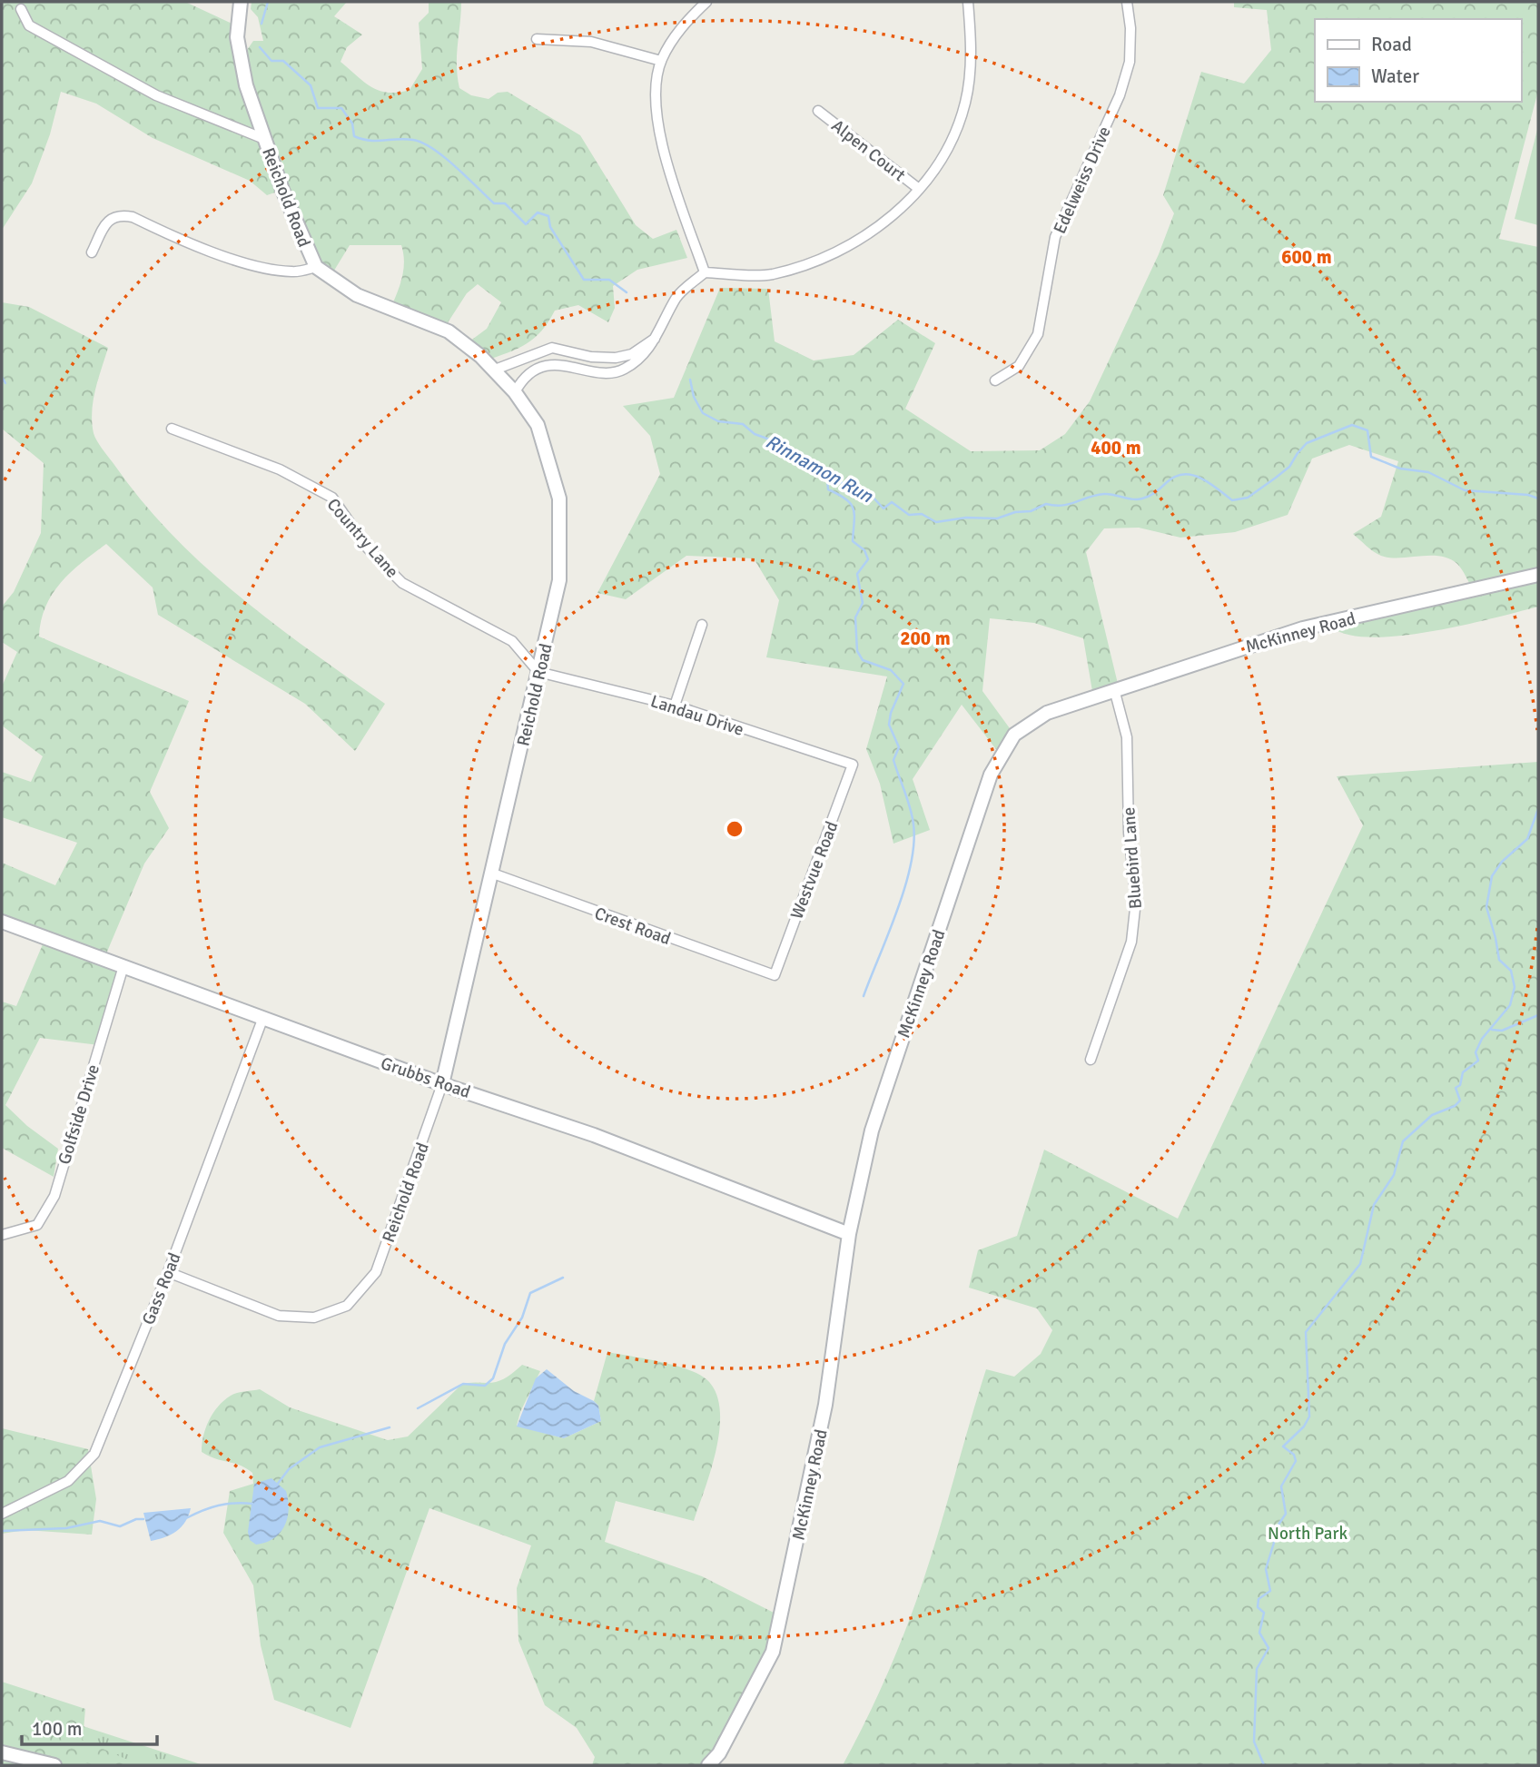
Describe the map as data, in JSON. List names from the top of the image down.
{
  "streets": {
    "street": [
      "Alpen Court",
      "Edelweiss Drive",
      "Reichold Road",
      "Country Lane",
      "McKinney Road",
      "Landau Drive",
      "Bluebird Lane",
      "Westvue Road",
      "Crest Road",
      "Grubbs Road",
      "Golfside Drive",
      "Gass Road"
    ]
  },
  "crossings": [
    ["Reichold Road", "Country Lane"],
    ["Reichold Road", "Landau Drive"],
    ["Reichold Road", "Crest Road"],
    ["Reichold Road", "Grubbs Road"],
    ["Reichold Road", "Gass Road"],
    ["Country Lane", "Landau Drive"],
    ["McKinney Road", "Bluebird Lane"],
    ["McKinney Road", "Grubbs Road"],
    ["Landau Drive", "Westvue Road"],
    ["Westvue Road", "Crest Road"],
    ["Grubbs Road", "Golfside Drive"],
    ["Grubbs Road", "Gass Road"]
  ],
  "water": ["Rinnamon Run"],
  "parks": ["North Park"],
  "legend": ["Road", "Water"],
  "scale_bar": "100 m",
  "rings": ["600 m", "400 m", "200 m"]
}
